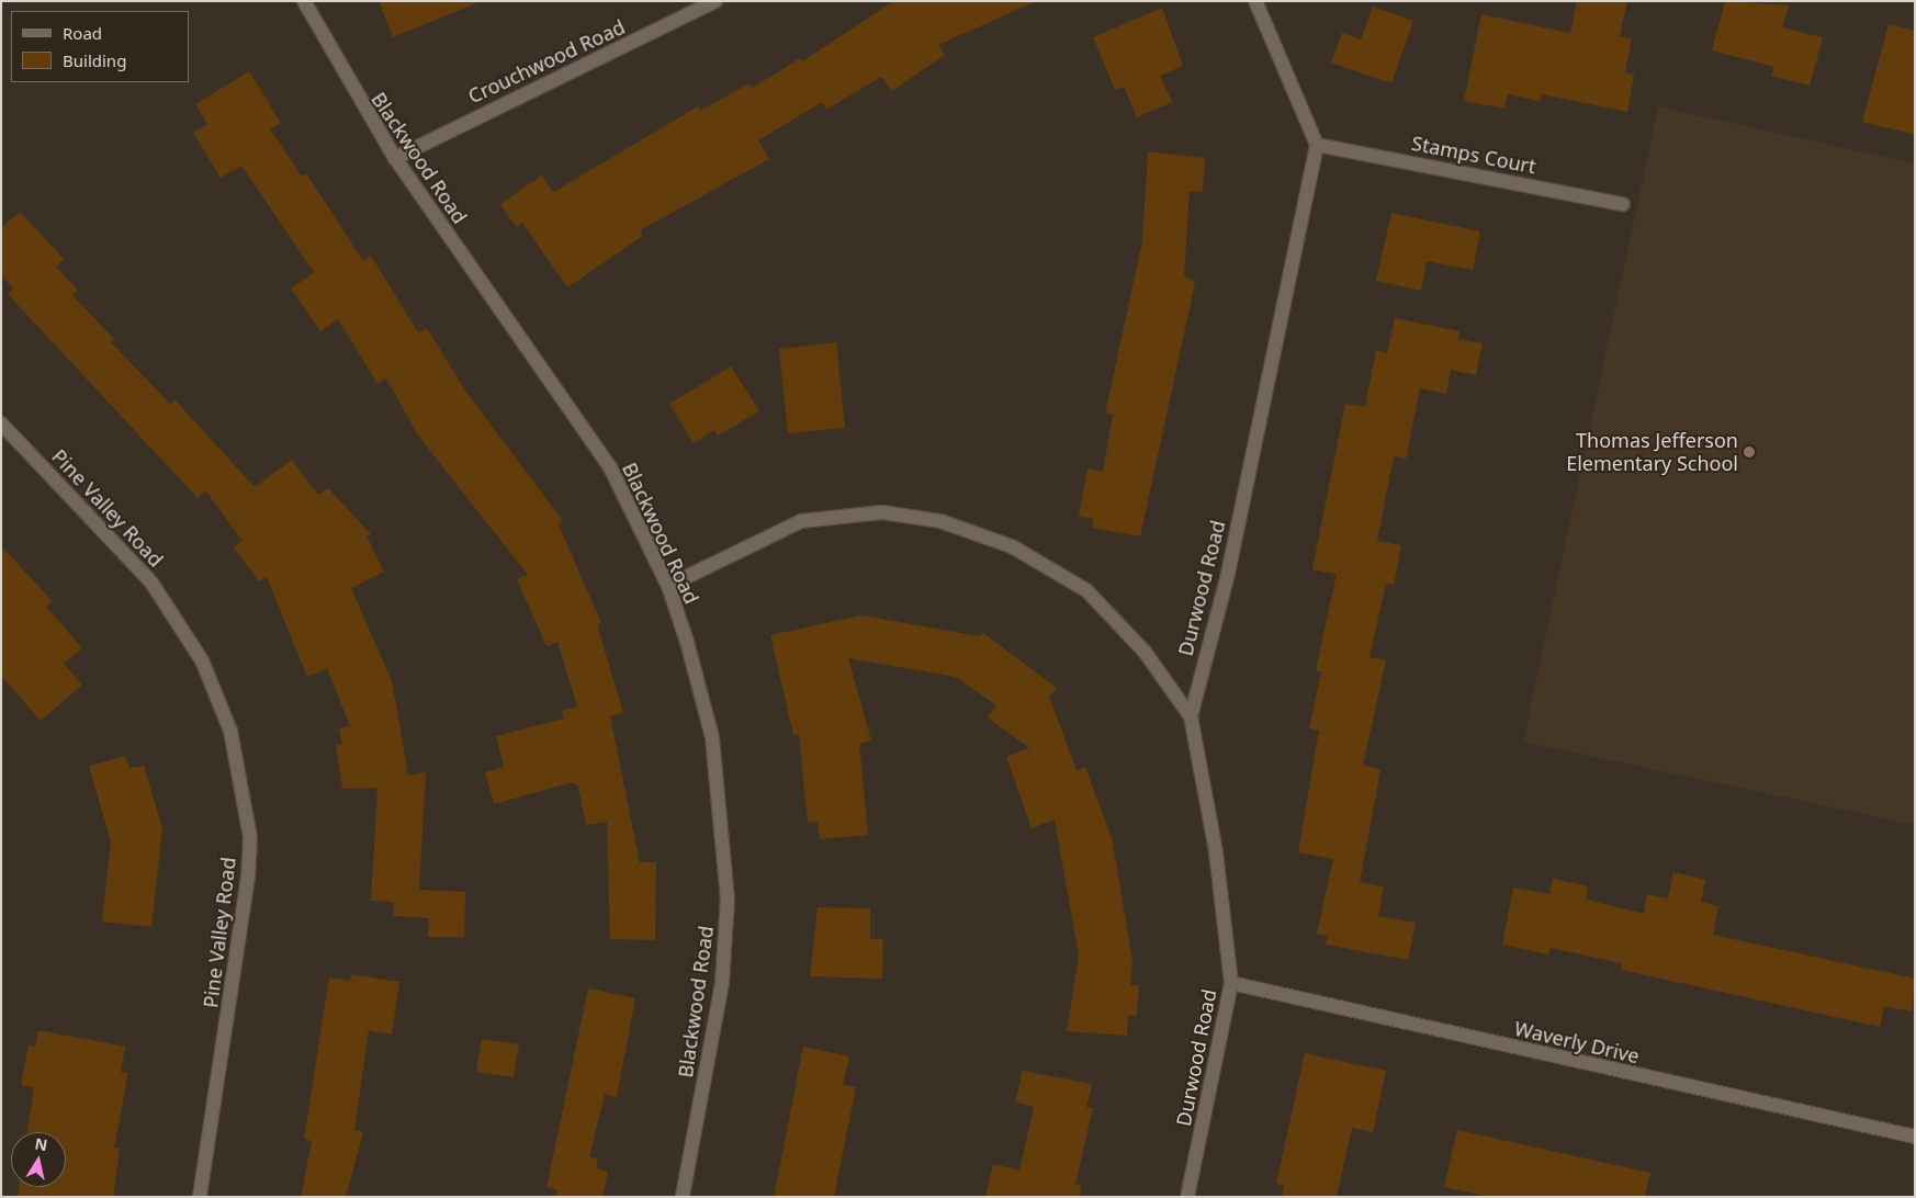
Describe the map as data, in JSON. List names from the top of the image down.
{
  "streets": {
    "street": [
      "Crouchwood Road",
      "Stamps Court",
      "Blackwood Road",
      "Pine Valley Road",
      "Durwood Road",
      "Waverly Drive"
    ]
  },
  "crossings": [
    ["Crouchwood Road", "Blackwood Road"],
    ["Stamps Court", "Durwood Road"],
    ["Durwood Road", "Waverly Drive"]
  ],
  "places": ["Thomas Jefferson Elementary School"],
  "legend": ["Road", "Building"],
  "north": "top"
}
